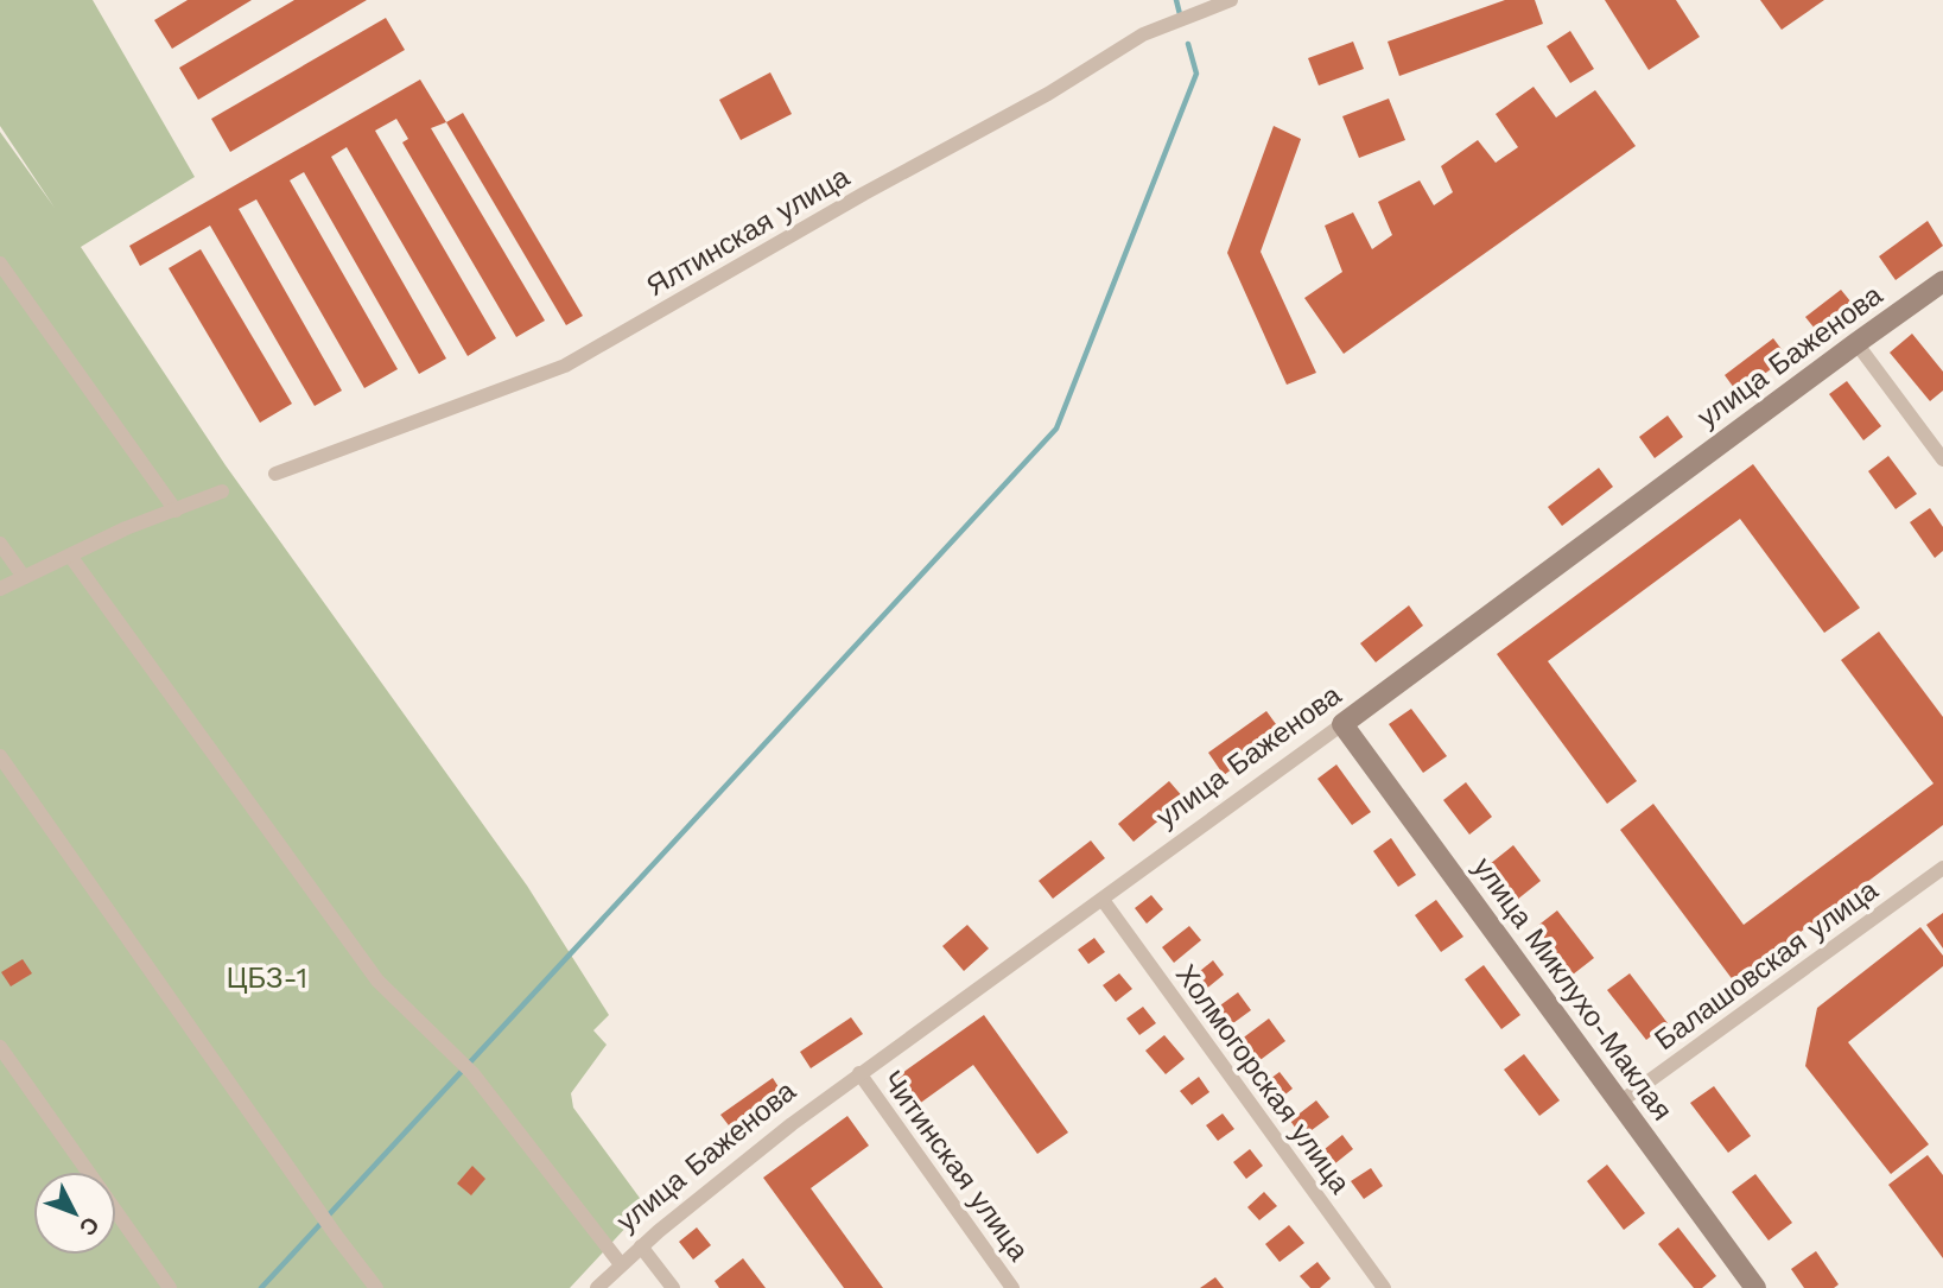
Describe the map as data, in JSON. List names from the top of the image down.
{
  "streets": {
    "street": [
      "Ялтинская улица",
      "улица Баженова",
      "Балашовская улица",
      "улица Миклухо-Маклая",
      "Холмогорская улица",
      "Читинская улица"
    ]
  },
  "crossings": [
    ["улица Баженова", "улица Миклухо-Маклая"],
    ["улица Баженова", "Холмогорская улица"],
    ["улица Баженова", "Читинская улица"],
    ["Балашовская улица", "улица Миклухо-Маклая"]
  ],
  "parks": ["ЦБЗ-1"],
  "north": "bottom right"
}
